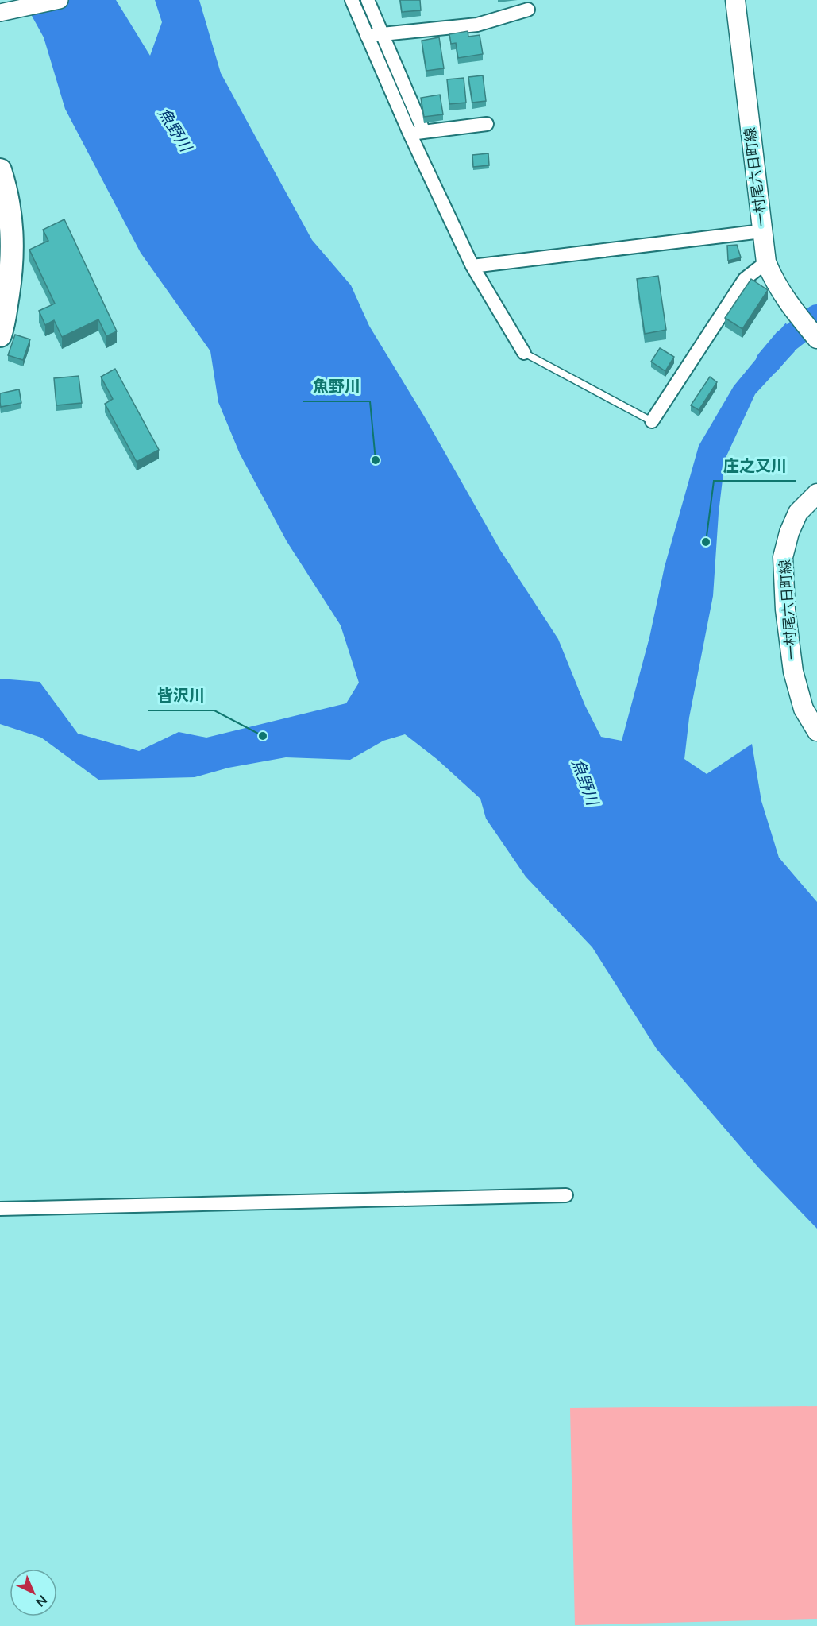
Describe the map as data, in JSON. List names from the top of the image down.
{
  "streets": {
    "main road": ["一村尾六日町線"]
  },
  "water": ["魚野川"],
  "places": ["魚野川", "庄之又川", "皆沢川"],
  "north": "bottom right"
}
